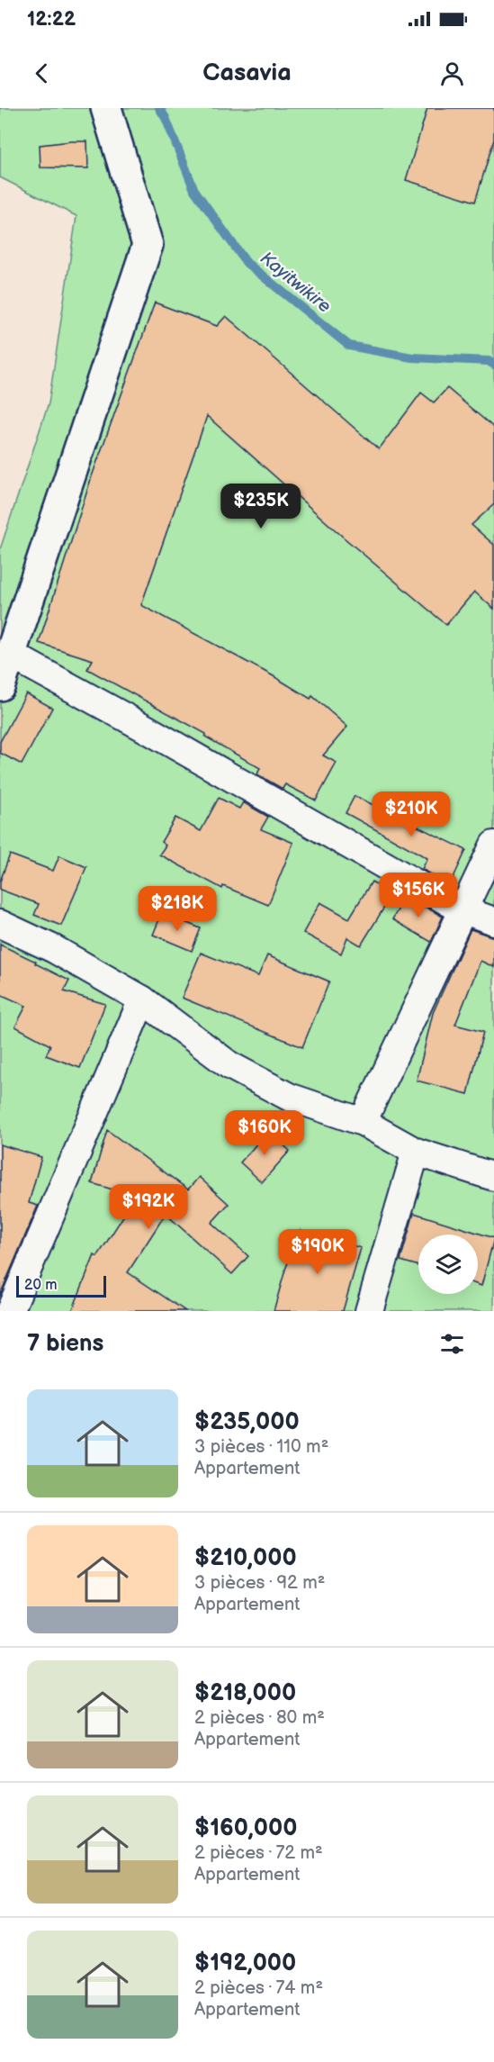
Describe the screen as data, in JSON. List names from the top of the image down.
{
  "water": ["Kayitwikire"],
  "scale_bar": "20 m",
  "page": {
    "status": "12:22",
    "header": "Casavia",
    "price": [
      "$235K",
      "$210K",
      "$156K",
      "$218K",
      "$160K",
      "$192K",
      "$190K"
    ],
    "scale": "20 m",
    "heading": "7 biens",
    "list": [
      {
        "name": "$235,000",
        "note": "3 pièces · 110 m² · Appartement"
      },
      {
        "name": "$210,000",
        "note": "3 pièces · 92 m² · Appartement"
      },
      {
        "name": "$218,000",
        "note": "2 pièces · 80 m² · Appartement"
      },
      {
        "name": "$160,000",
        "note": "2 pièces · 72 m² · Appartement"
      },
      {
        "name": "$192,000",
        "note": "2 pièces · 74 m² · Appartement"
      }
    ]
  }
}
